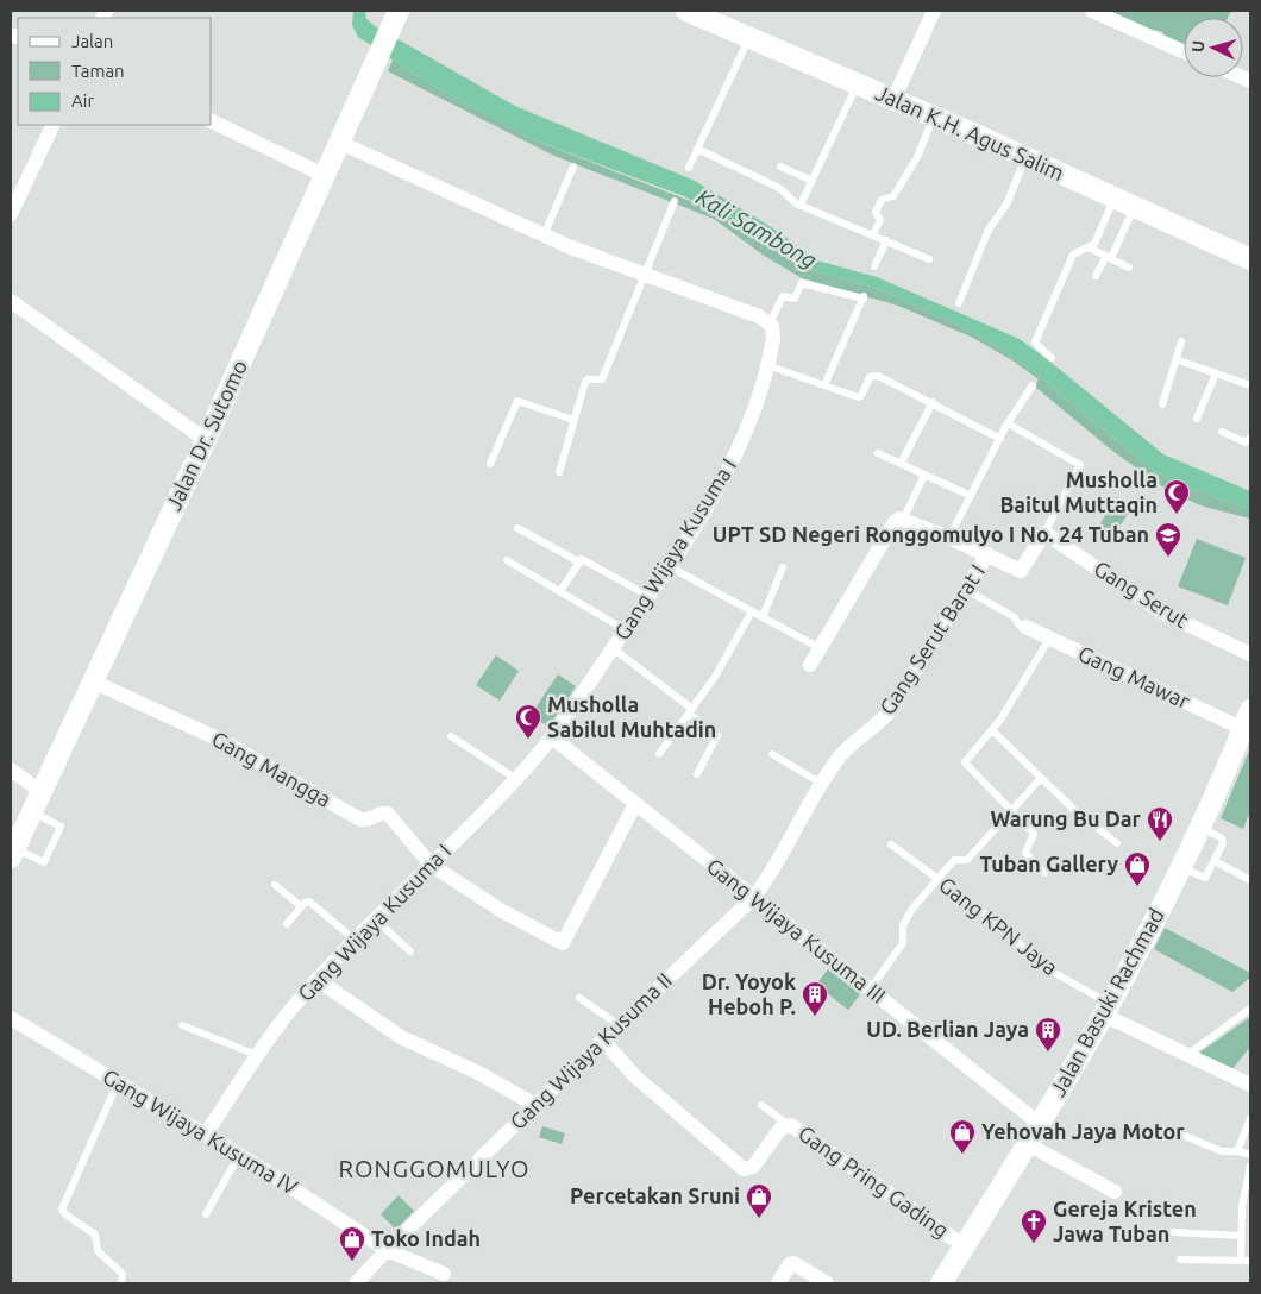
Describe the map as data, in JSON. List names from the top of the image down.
{
  "streets": {
    "main road": ["Jalan K.H. Agus Salim", "Jalan Dr. Sutomo", "Jalan Basuki Rachmad"],
    "street": [
      "Gang Wijaya Kusuma I",
      "Gang Serut",
      "Gang Serut Barat I",
      "Gang Mawar",
      "Gang Mangga",
      "Gang Wijaya Kusuma III",
      "Gang Wijaya Kusuma II",
      "Gang Wijaya Kusuma IV",
      "Gang Pring Gading"
    ],
    "lane": ["Gang KPN Jaya"]
  },
  "crossings": [
    ["Jalan Dr. Sutomo", "Gang Mangga"],
    ["Gang Wijaya Kusuma I", "Gang Mangga"],
    ["Gang Wijaya Kusuma I", "Gang Wijaya Kusuma III"],
    ["Gang Wijaya Kusuma I", "Gang Wijaya Kusuma IV"],
    ["Gang Serut Barat I", "Gang Wijaya Kusuma III"],
    ["Gang Serut Barat I", "Gang Wijaya Kusuma II"],
    ["Gang Mawar", "Jalan Basuki Rachmad"],
    ["Gang KPN Jaya", "Jalan Basuki Rachmad"],
    ["Gang Wijaya Kusuma III", "Jalan Basuki Rachmad"],
    ["Gang Wijaya Kusuma III", "Gang Wijaya Kusuma II"],
    ["Jalan Basuki Rachmad", "Gang Pring Gading"],
    ["Gang Wijaya Kusuma II", "Gang Wijaya Kusuma IV"],
    ["Gang Wijaya Kusuma II", "Gang Pring Gading"]
  ],
  "districts": ["RONGGOMULYO"],
  "water": ["Kali Sambong"],
  "places": {
    "mosque": ["Musholla Baitul Muttaqin", "Musholla Sabilul Muhtadin"],
    "school or university": ["UPT SD Negeri Ronggomulyo I No. 24 Tuban"],
    "restaurant": ["Warung Bu Dar"],
    "shop": [
      "Tuban Gallery",
      "Yehovah Jaya Motor",
      "Percetakan Sruni",
      "Toko Indah"
    ],
    "building": ["Dr. Yoyok Heboh P.", "UD. Berlian Jaya"],
    "church": ["Gereja Kristen Jawa Tuban"]
  },
  "legend": ["Jalan", "Taman", "Air"],
  "north": "left"
}
